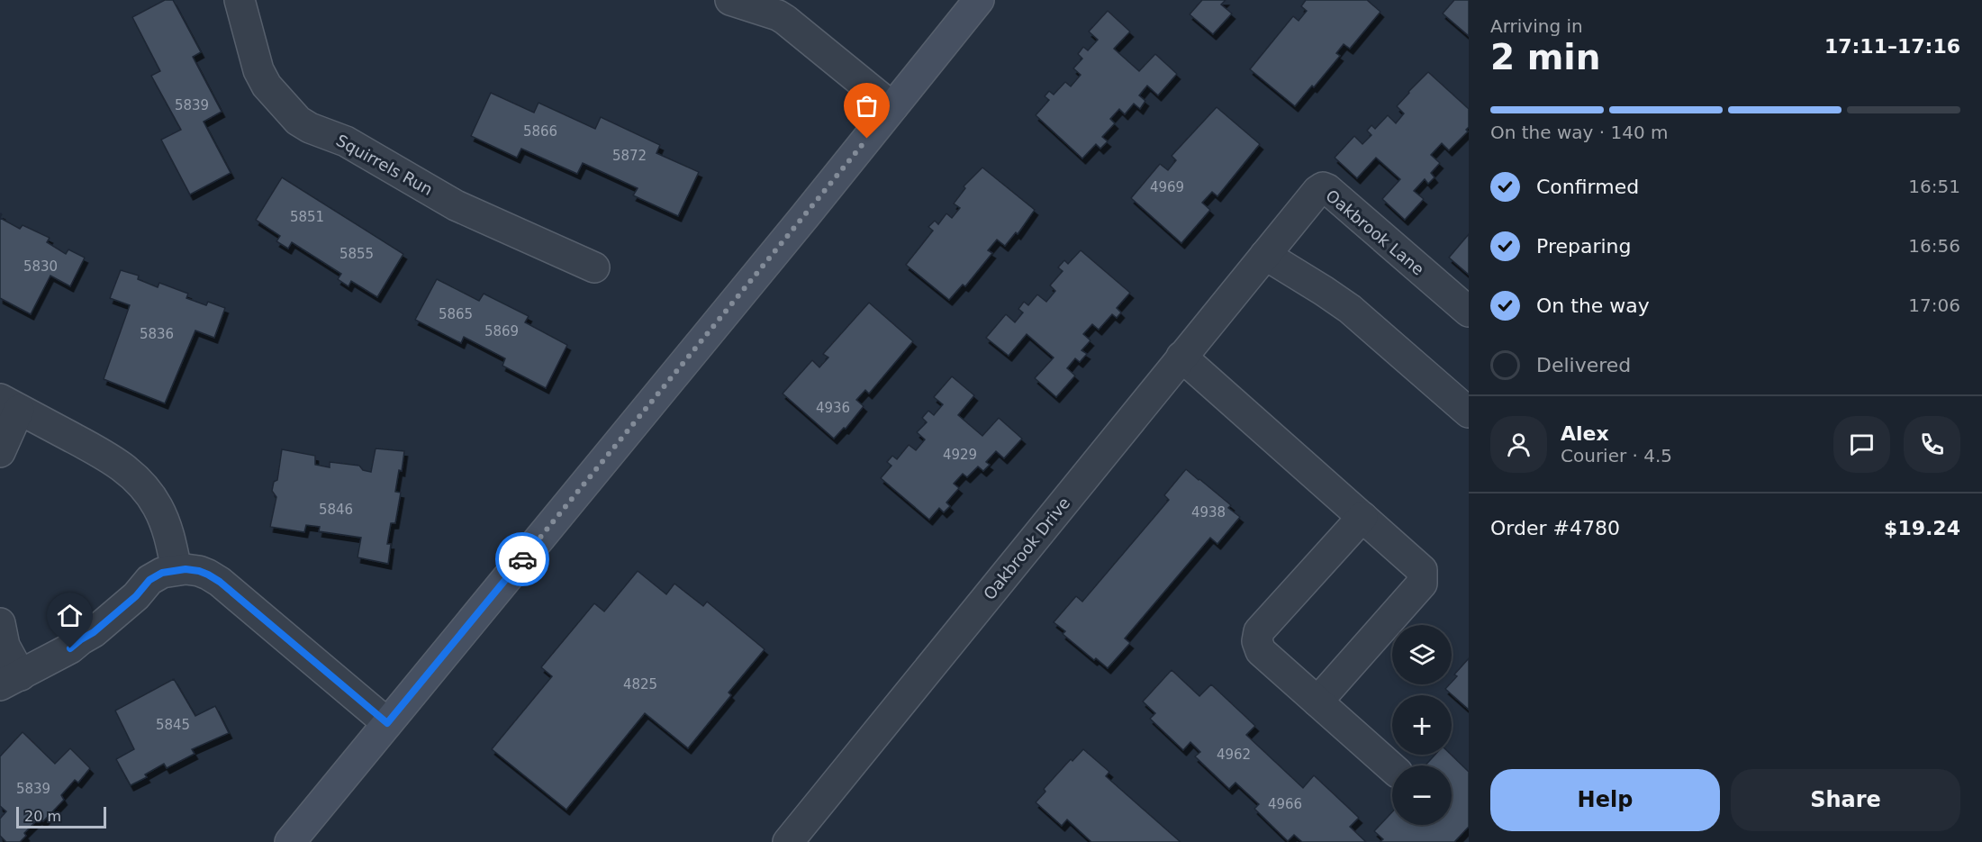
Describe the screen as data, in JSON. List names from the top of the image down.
{
  "streets": {
    "street": ["Squirrels Run", "Oakbrook Lane", "Oakbrook Drive"]
  },
  "crossings": [
    ["Oakbrook Lane", "Oakbrook Drive"]
  ],
  "house_numbers": [
    "5839",
    "5866",
    "5872",
    "4969",
    "5851",
    "5855",
    "5830",
    "5865",
    "5869",
    "5836",
    "4936",
    "4929",
    "5846",
    "4938",
    "4825",
    "5845",
    "4962",
    "5839",
    "4966"
  ],
  "scale_bar": "20 m",
  "page": {
    "heading": ["2 min", "Arriving in", "17:11–17:16"],
    "panel": [
      "Alex",
      "Courier · 4.5",
      "Order #4780",
      "$19.24"
    ],
    "bar": "On the way · 140 m",
    "list": [
      ["Confirmed", "16:51"],
      ["Preparing", "16:56"],
      ["On the way", "17:06"],
      "Delivered"
    ],
    "map_buttons": ["+", "−"],
    "buttons": ["Help", "Share"],
    "scale": "20 m"
  }
}
